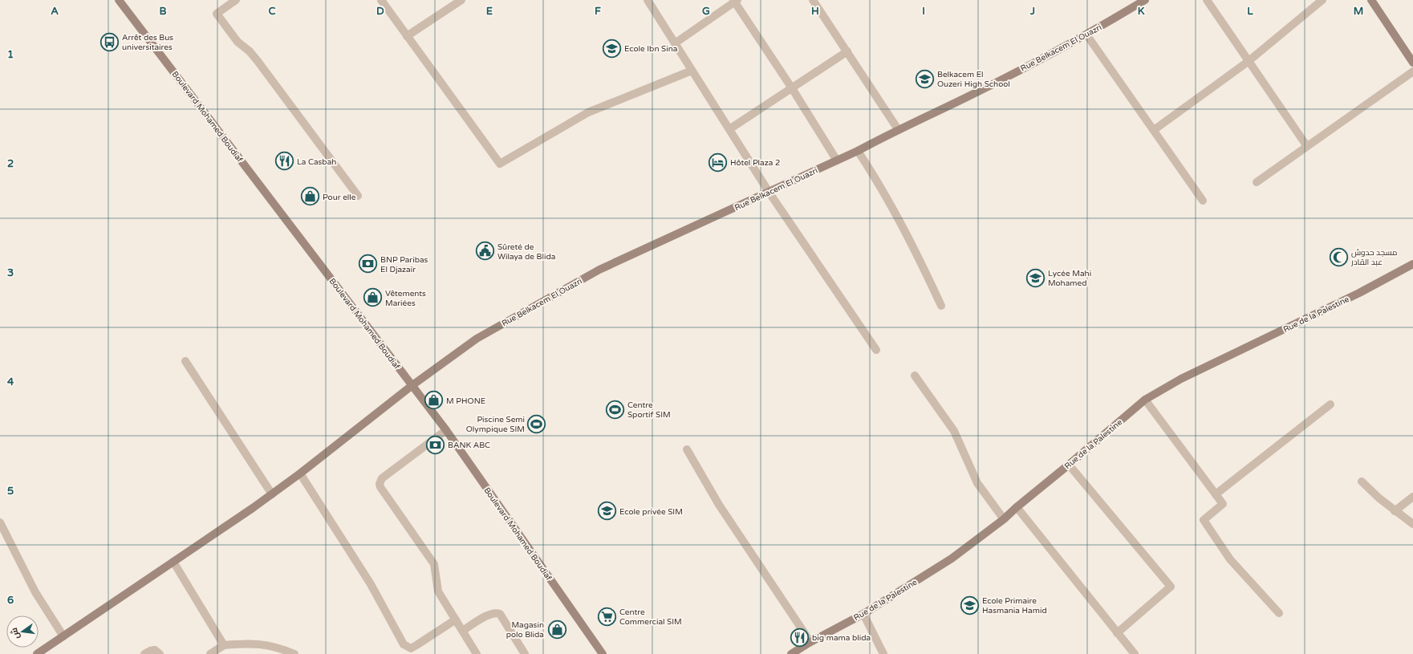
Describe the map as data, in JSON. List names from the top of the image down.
{
  "streets": {
    "street": ["Rue Belkacem El Ouazri", "Boulevard Mohamed Boudiaf", "Rue de la Palestine"]
  },
  "crossings": [
    ["Rue Belkacem El Ouazri", "Boulevard Mohamed Boudiaf"]
  ],
  "places": {
    "bus stop": ["Arrêt des Bus universitaires"],
    "school or university": [
      "Ecole Ibn Sina",
      "Belkacem El Ouzeri High School",
      "Lycée Mahi Mohamed",
      "Ecole privée SIM",
      "Ecole Primaire Hasmania Hamid"
    ],
    "restaurant": ["La Casbah", "big mama blida"],
    "hotel": ["Hôtel Plaza 2"],
    "shop": [
      "Pour elle",
      "Vêtements Mariées",
      "M PHONE",
      "Magasin polo Blida"
    ],
    "public building": ["Sûreté de Wilaya de Blida"],
    "mosque": ["مسجد حدوش عبد القادر"],
    "bank": ["BNP Paribas El Djazaïr", "BANK ABC"],
    "sports": ["Centre Sportif SIM", "Piscine Semi Olympique SIM"],
    "supermarket": ["Centre Commercial SIM"]
  },
  "north": "left",
  "grid": {
    "columns": [
      "A",
      "B",
      "C",
      "D",
      "E",
      "F",
      "G",
      "H",
      "I",
      "J",
      "K",
      "L",
      "M"
    ],
    "rows": [
      "1",
      "2",
      "3",
      "4",
      "5",
      "6"
    ]
  }
}
